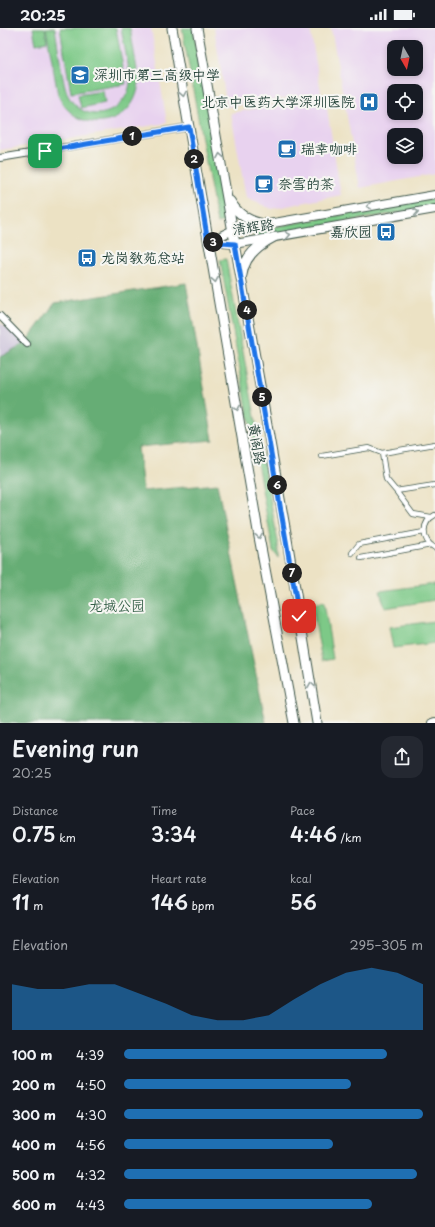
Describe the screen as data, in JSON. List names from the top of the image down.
{
  "streets": {
    "main road": ["黄阁路"],
    "street": ["清辉路"]
  },
  "crossings": [
    ["清辉路", "黄阁路"]
  ],
  "parks": ["龙城公园"],
  "places": {
    "school or university": ["深圳市第三高级中学"],
    "hospital": ["北京中医药大学深圳医院"],
    "cafe": ["瑞幸咖啡", "奈雪的茶"],
    "bus stop": ["嘉欣园", "龙岗教苑总站"]
  },
  "north": "bottom",
  "page": {
    "status": "20:25",
    "pins": [
      "1",
      "2",
      "3",
      "4",
      "5",
      "6",
      "7"
    ],
    "heading": ["Evening run", "20:25"],
    "stats": [
      ["Distance", "0.75 km"],
      ["Time", "3:34"],
      ["Pace", "4:46 /km"],
      ["Elevation", "11 m"],
      ["Heart rate", "146 bpm"],
      ["kcal", "56"]
    ],
    "chart": ["Elevation", "295–305 m"],
    "list": [
      {
        "name": "100 m",
        "note": "4:39"
      },
      {
        "name": "200 m",
        "note": "4:50"
      },
      {
        "name": "300 m",
        "note": "4:30"
      },
      {
        "name": "400 m",
        "note": "4:56"
      },
      {
        "name": "500 m",
        "note": "4:32"
      },
      {
        "name": "600 m",
        "note": "4:43"
      }
    ]
  }
}
